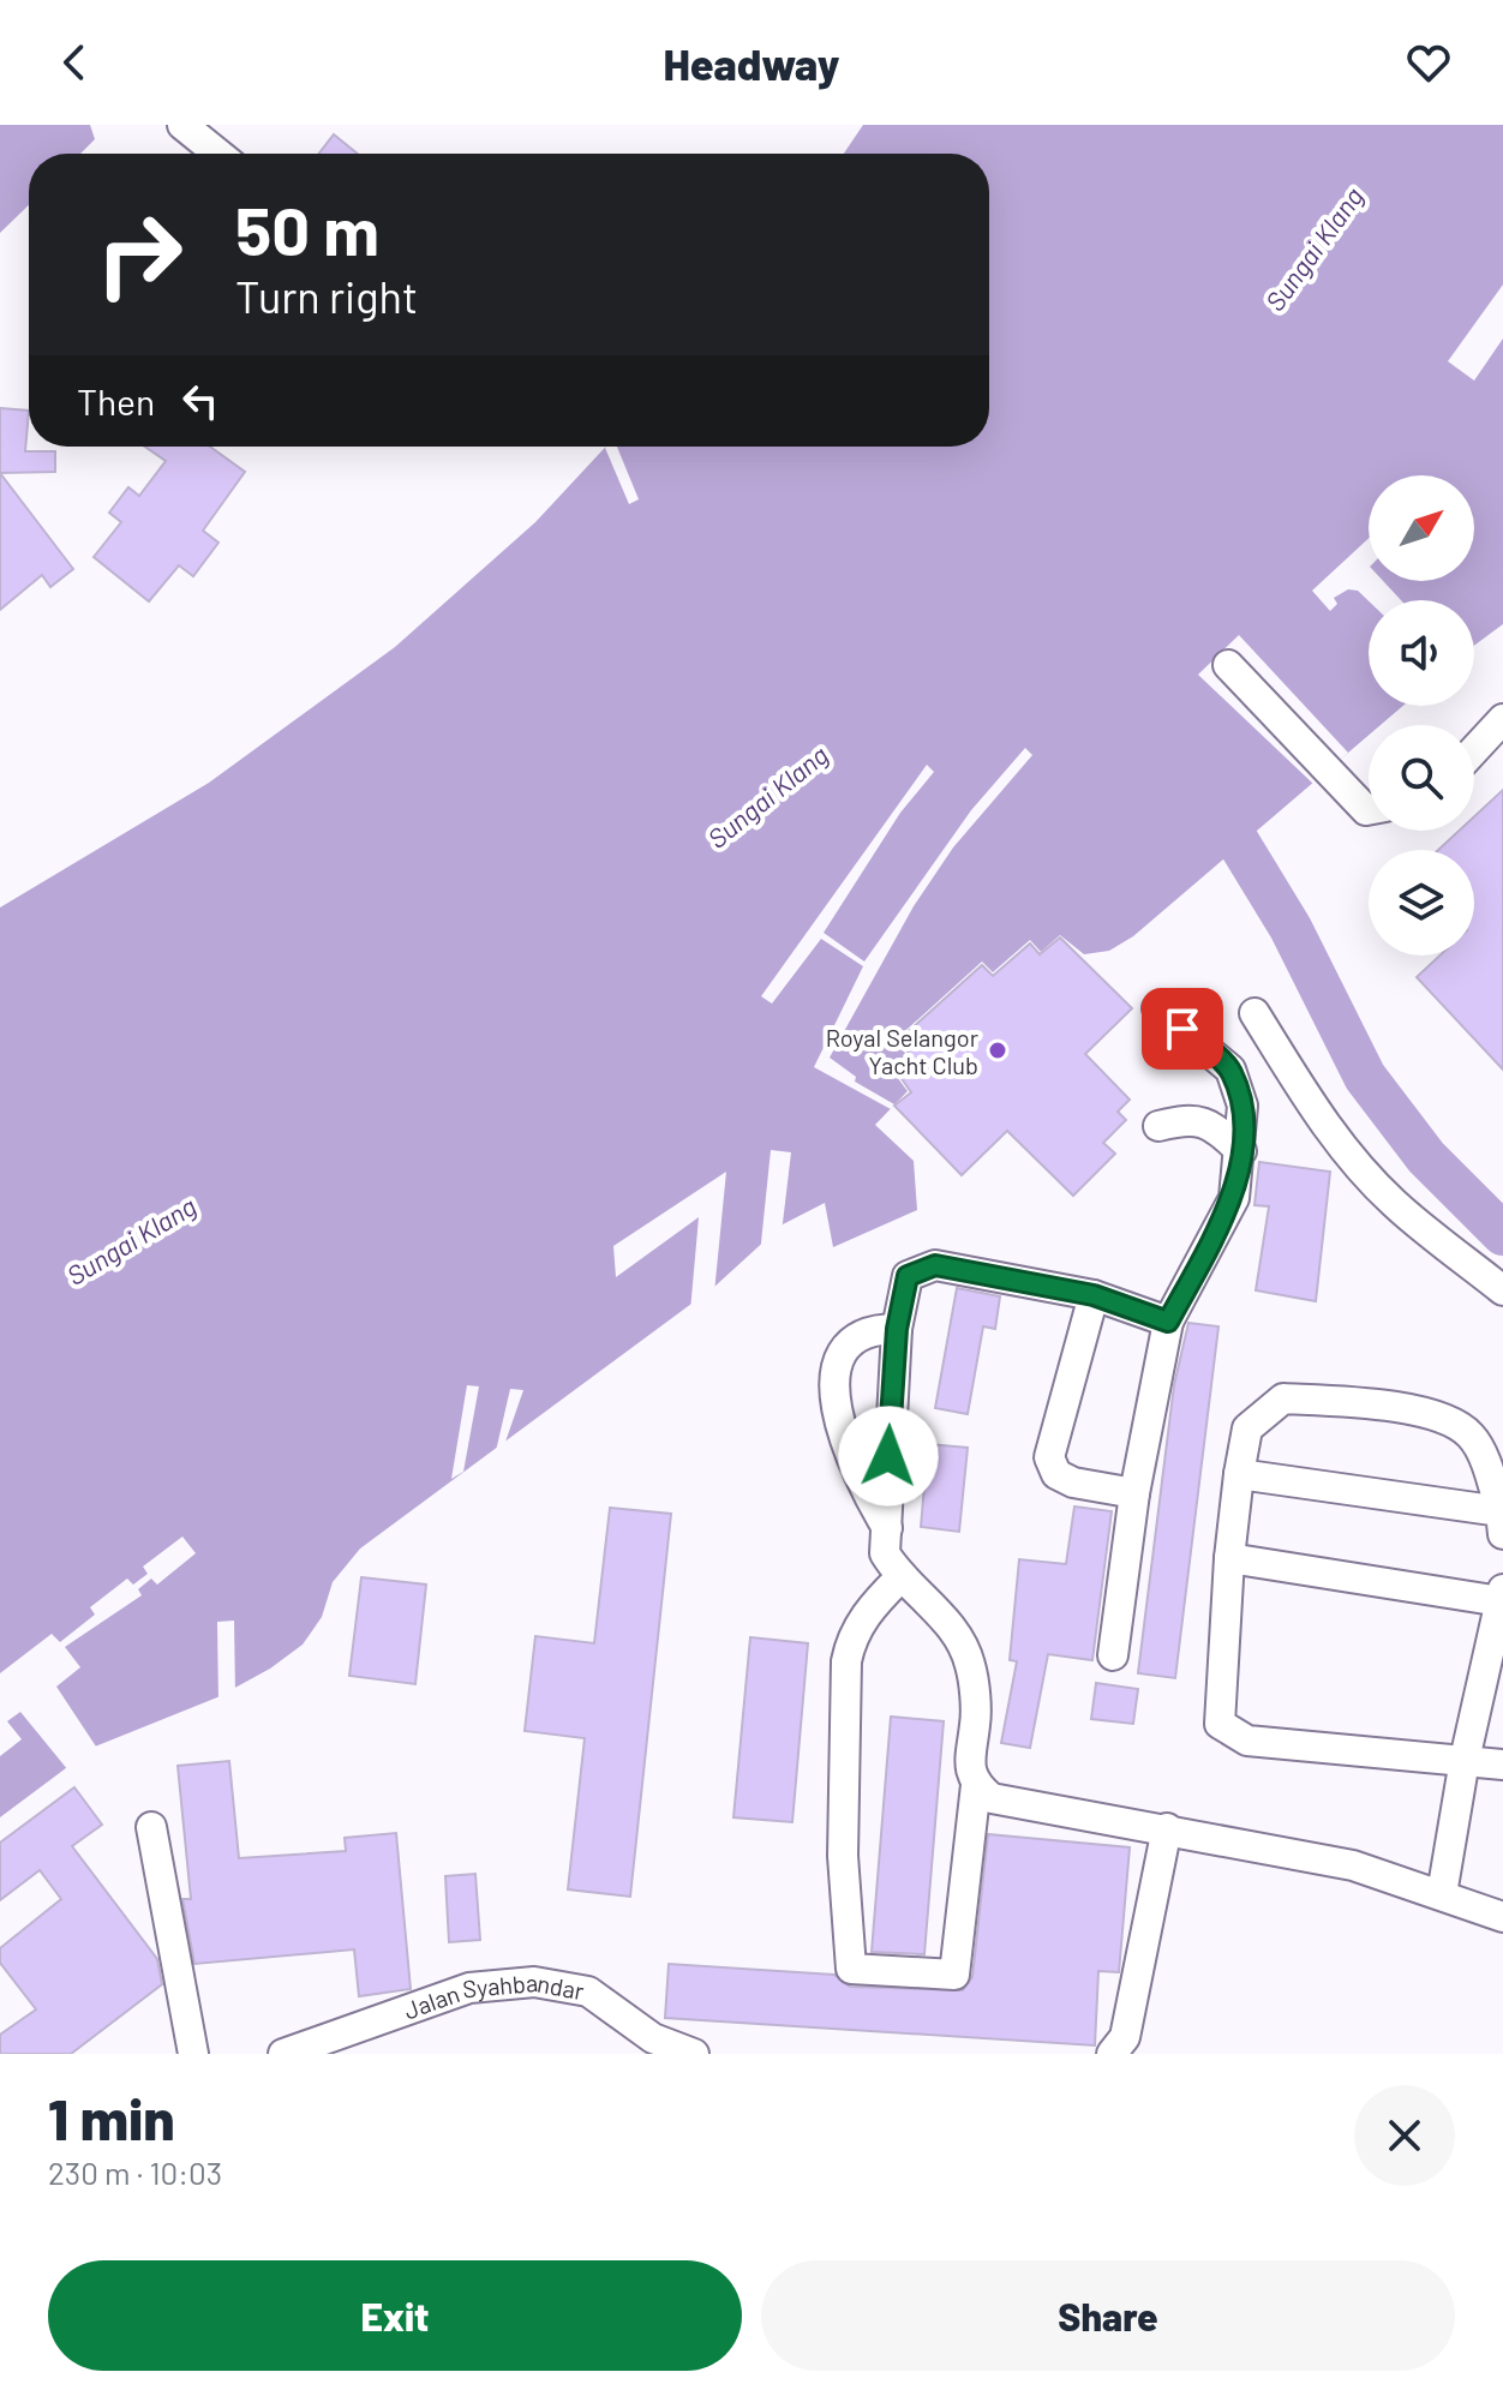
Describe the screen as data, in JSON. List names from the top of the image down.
{
  "streets": {
    "street": ["Jalan Syahbandar"]
  },
  "water": ["Sungai Klang"],
  "places": ["Royal Selangor Yacht Club"],
  "north": "top right",
  "page": {
    "header": "Headway",
    "turn": ["50 m", "Turn right"],
    "then": "Then",
    "heading": ["1 min", "230 m · 10:03"],
    "buttons": ["Exit", "Share"]
  }
}
